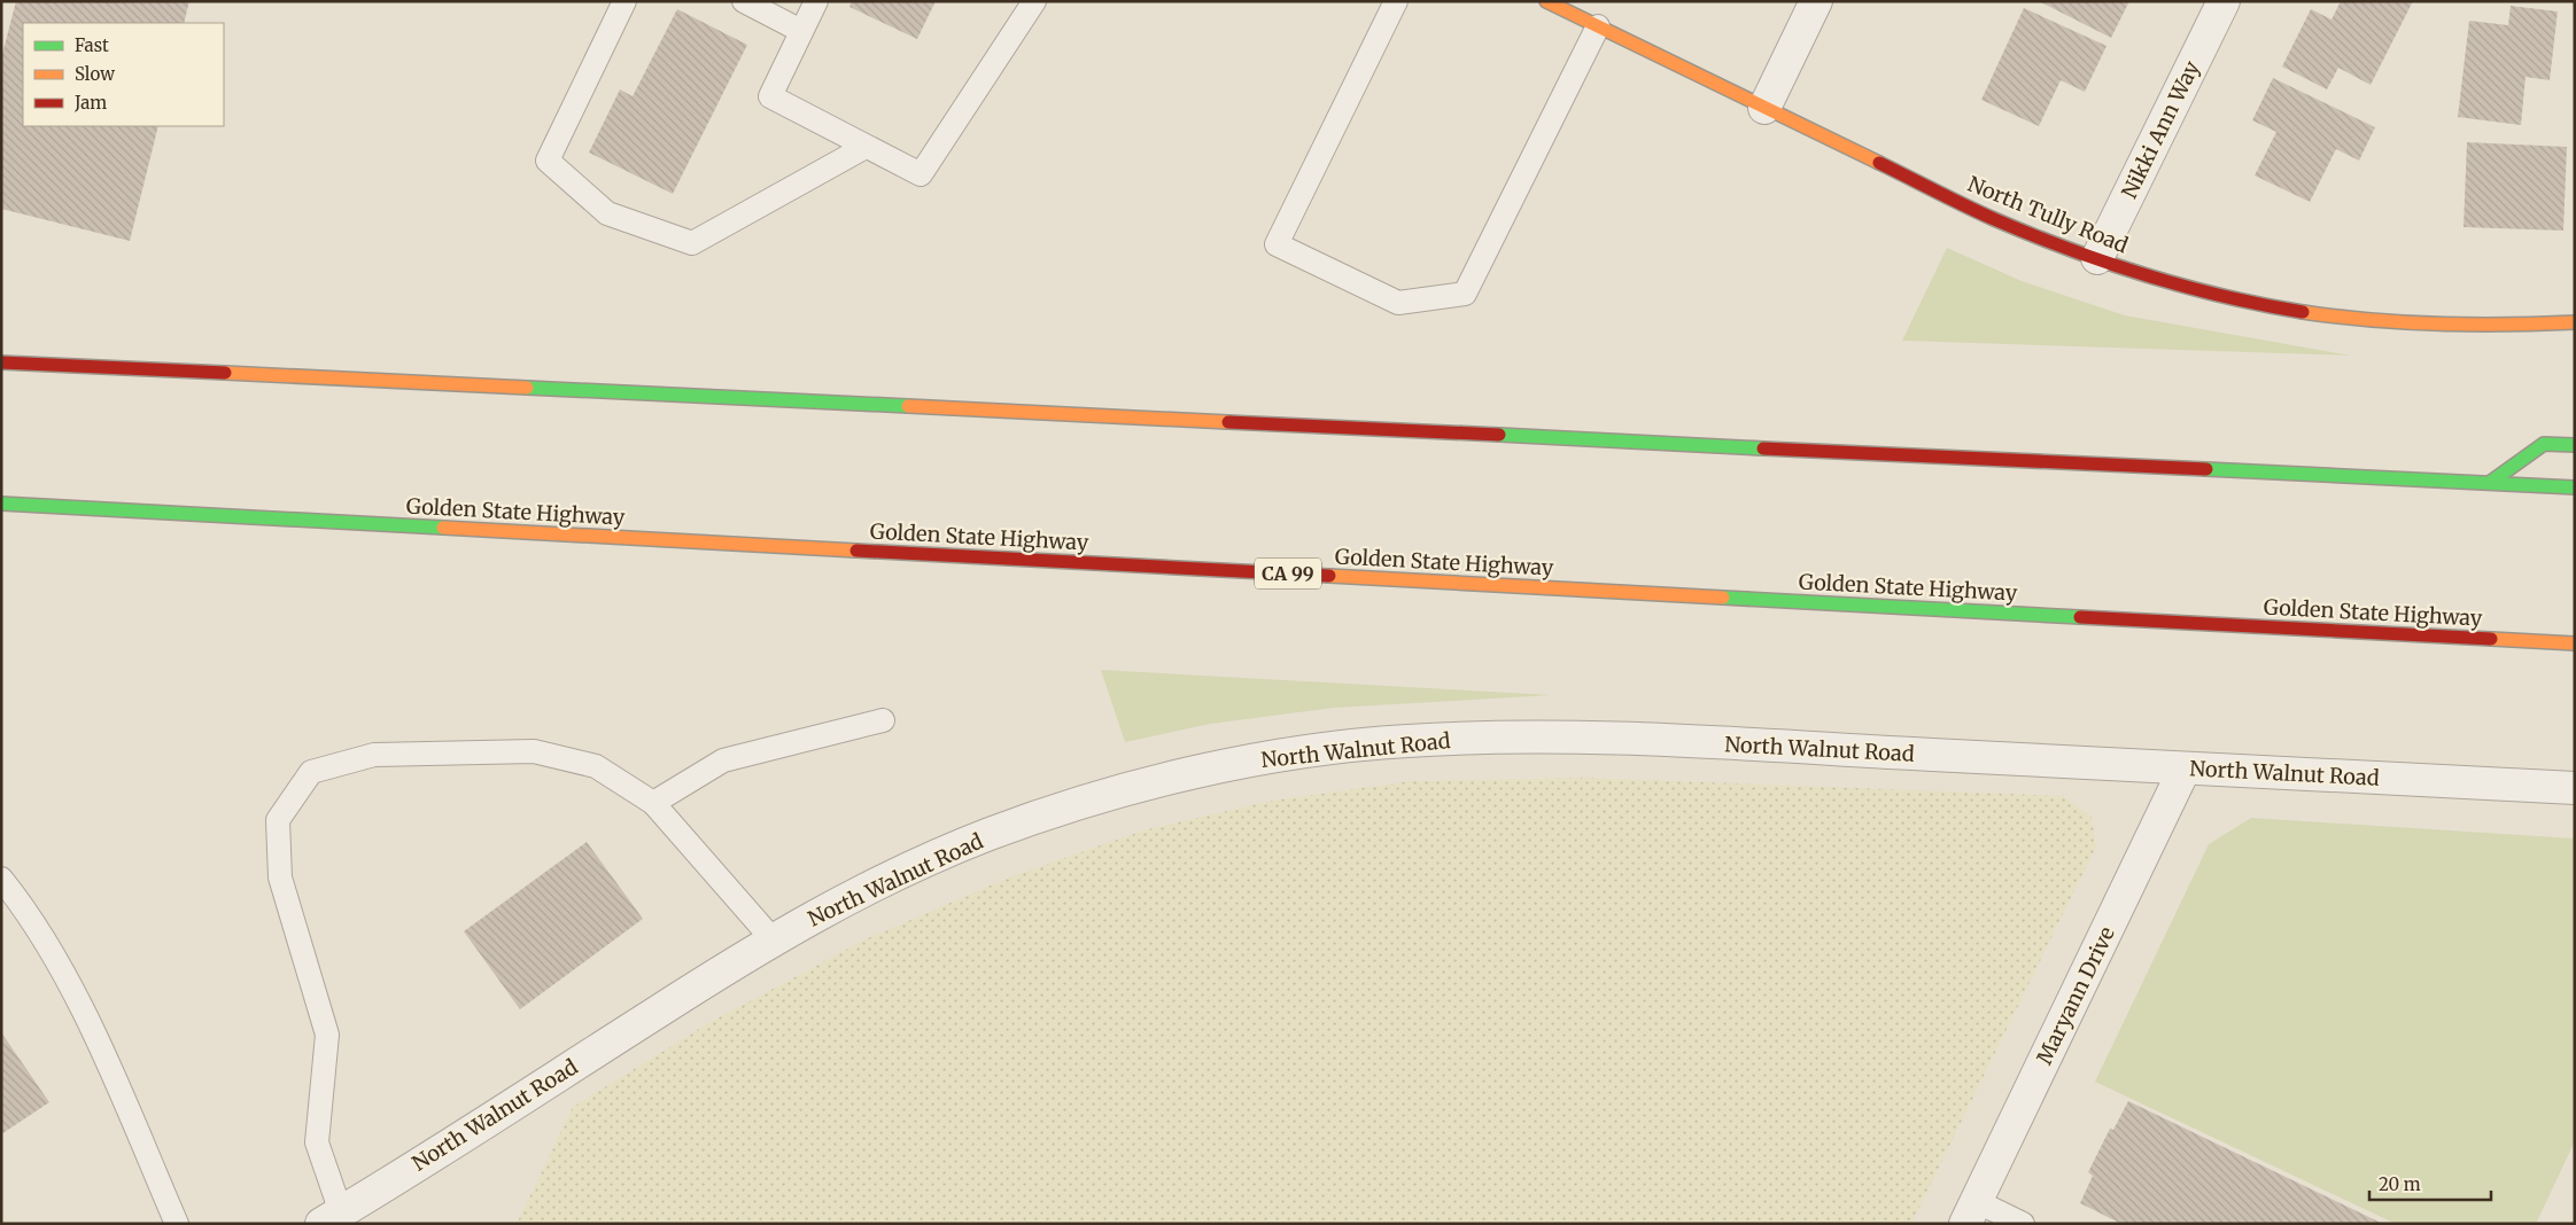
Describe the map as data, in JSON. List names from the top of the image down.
{
  "streets": {
    "main road": ["North Tully Road", "Golden State Highway", "CA 99"],
    "street": ["Nikki Ann Way", "North Walnut Road", "Maryann Drive"]
  },
  "crossings": [
    ["Nikki Ann Way", "North Tully Road"],
    ["North Walnut Road", "Maryann Drive"]
  ],
  "legend": ["Fast", "Slow", "Jam"],
  "scale_bar": "20 m"
}
